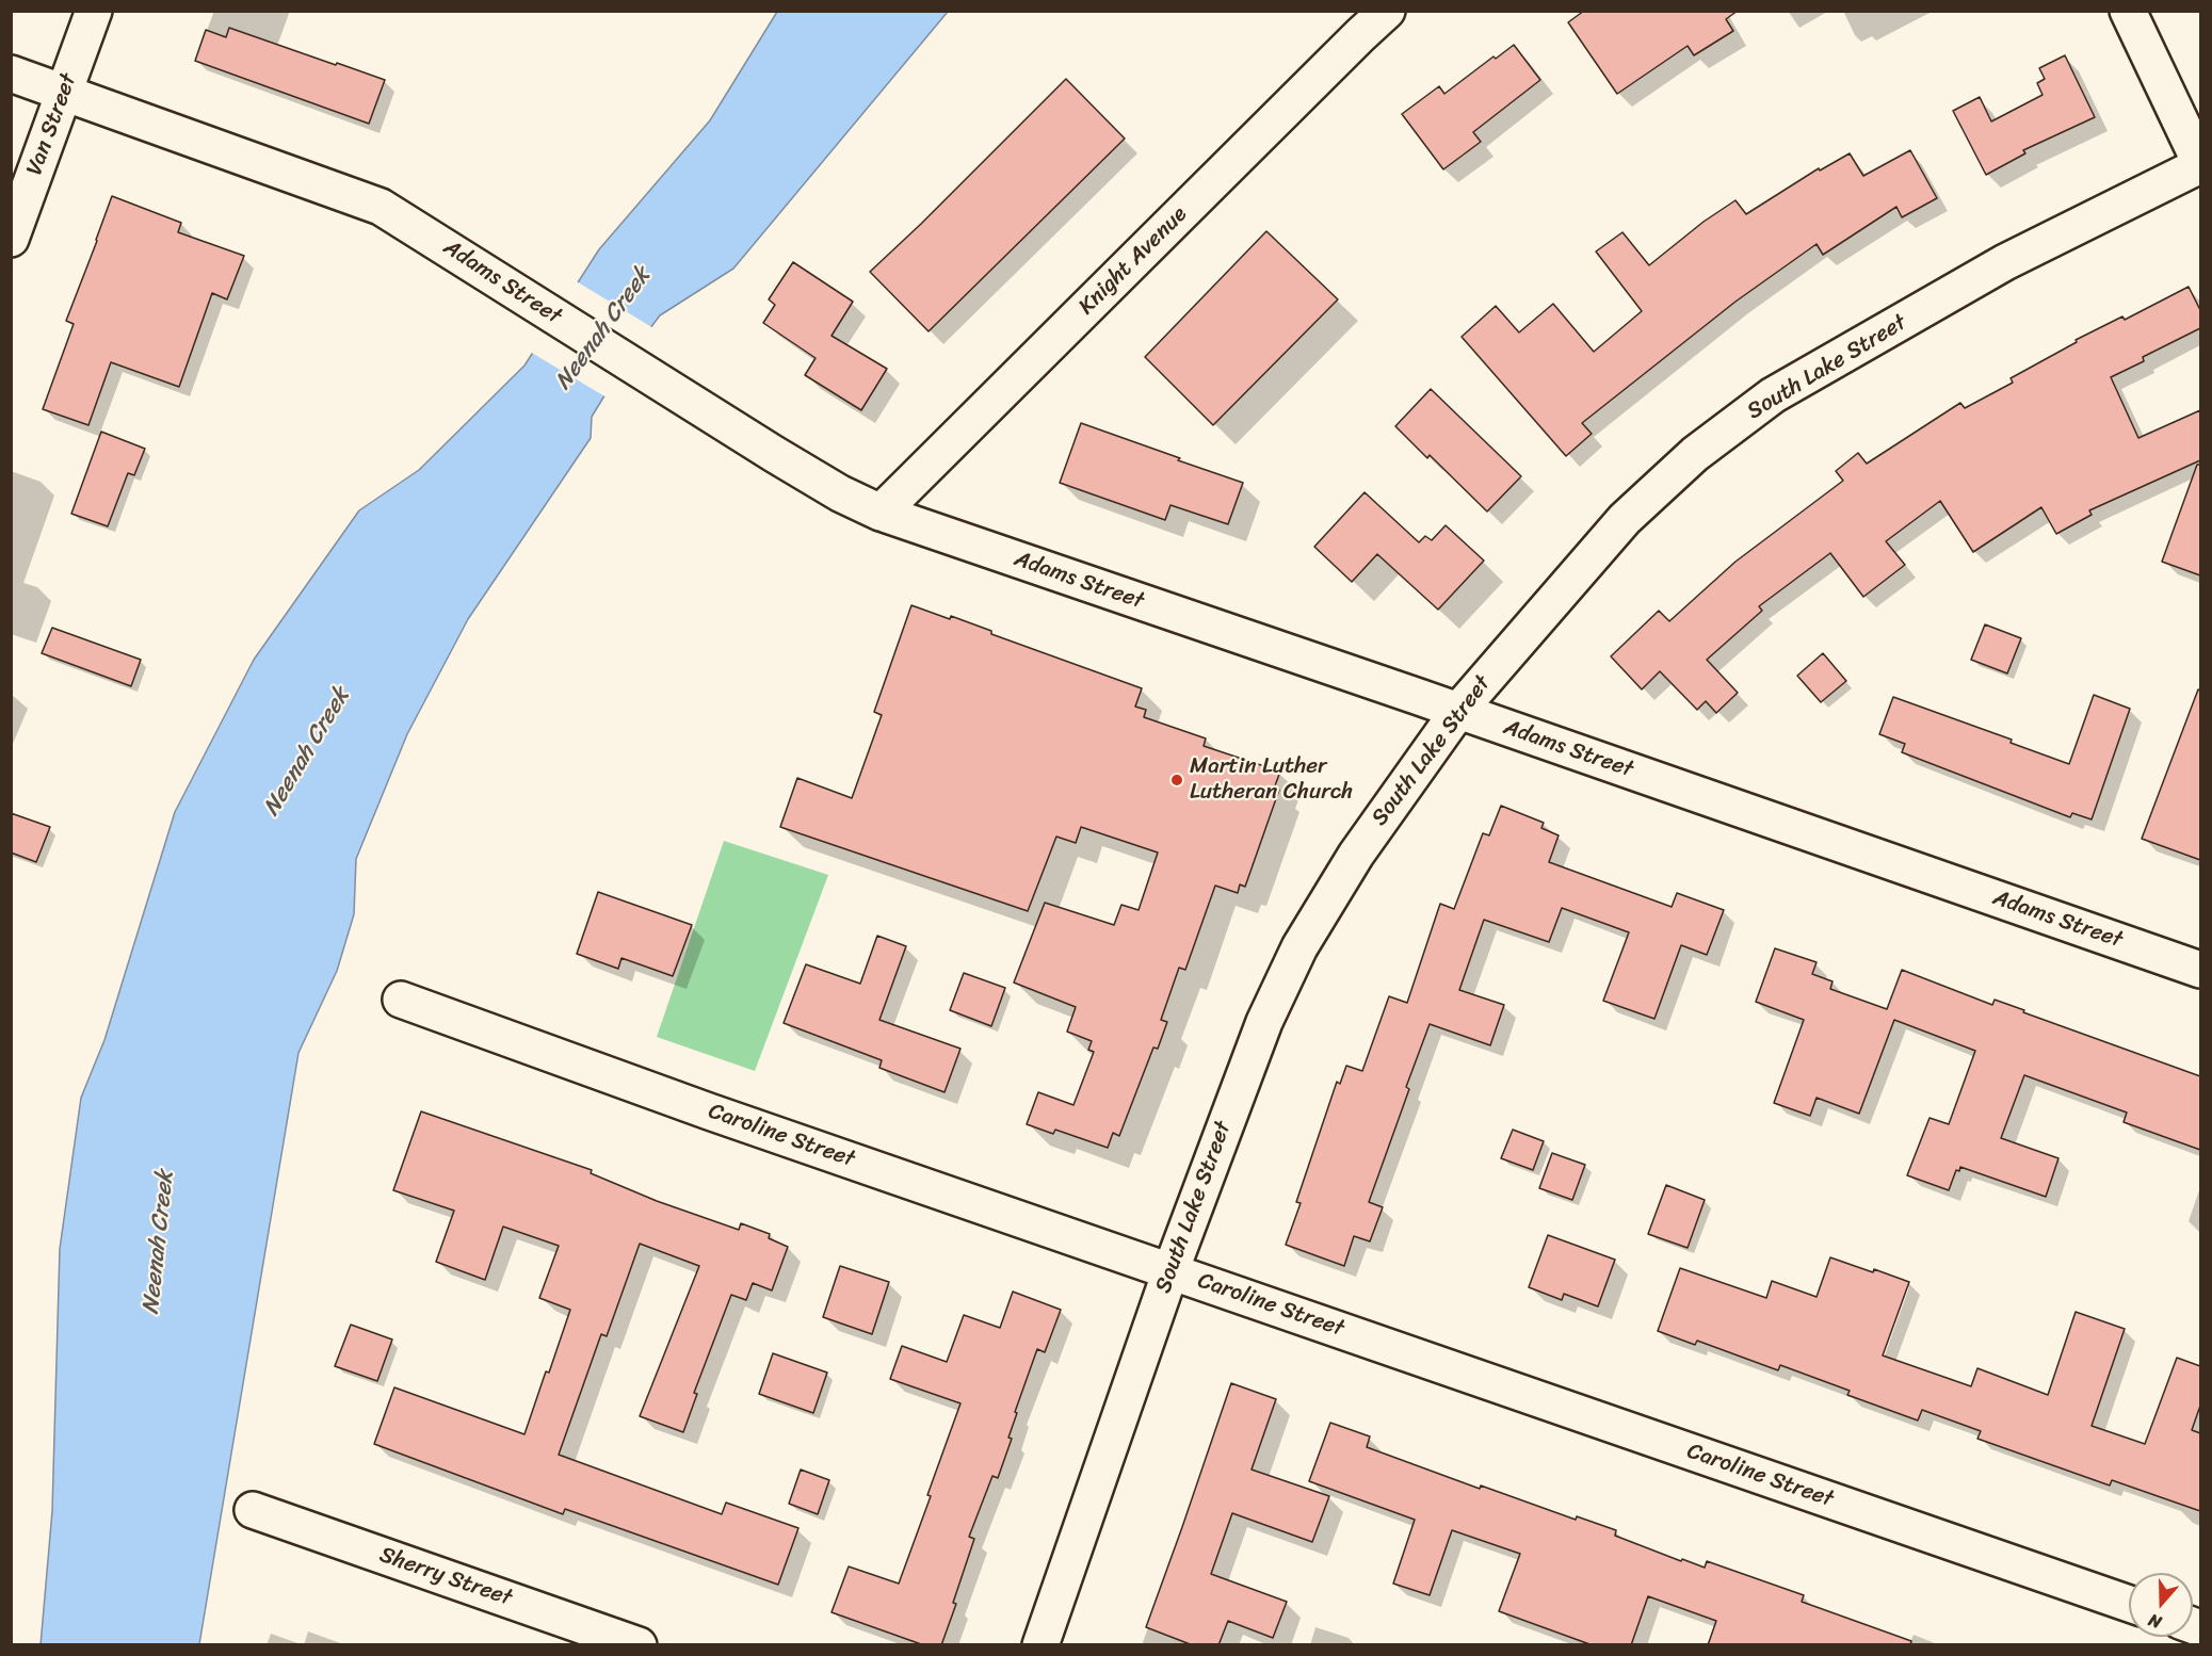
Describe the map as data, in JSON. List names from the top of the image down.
{
  "streets": {
    "street": [
      "Van Street",
      "Knight Avenue",
      "Adams Street",
      "South Lake Street",
      "Caroline Street",
      "Sherry Street"
    ]
  },
  "crossings": [
    ["Van Street", "Adams Street"],
    ["Knight Avenue", "Adams Street"],
    ["Adams Street", "South Lake Street"],
    ["South Lake Street", "Caroline Street"]
  ],
  "water": ["Neenah Creek"],
  "places": ["Martin Luther Lutheran Church"],
  "north": "bottom"
}
